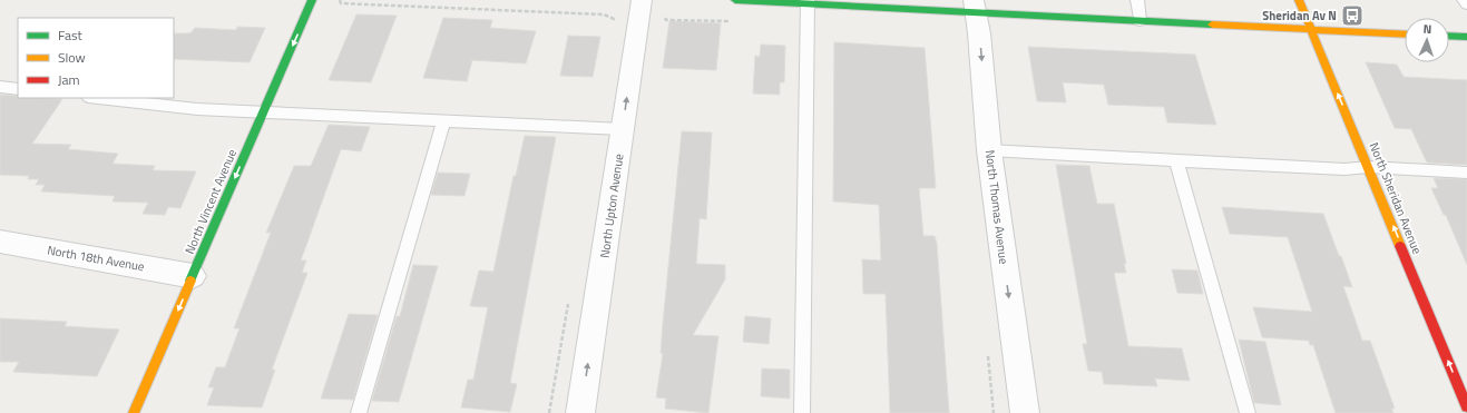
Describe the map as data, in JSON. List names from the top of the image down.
{
  "streets": {
    "street": [
      "North Sheridan Avenue",
      "North Vincent Avenue",
      "North Upton Avenue",
      "North Thomas Avenue",
      "North 18th Avenue"
    ]
  },
  "crossings": [
    ["North Vincent Avenue", "North 18th Avenue"]
  ],
  "one_way": [
    "North Sheridan Avenue",
    "North Vincent Avenue",
    "North Upton Avenue",
    "North Thomas Avenue"
  ],
  "places": {
    "bus stop": ["Sheridan Av N"]
  },
  "legend": ["Fast", "Slow", "Jam"],
  "north": "top"
}
